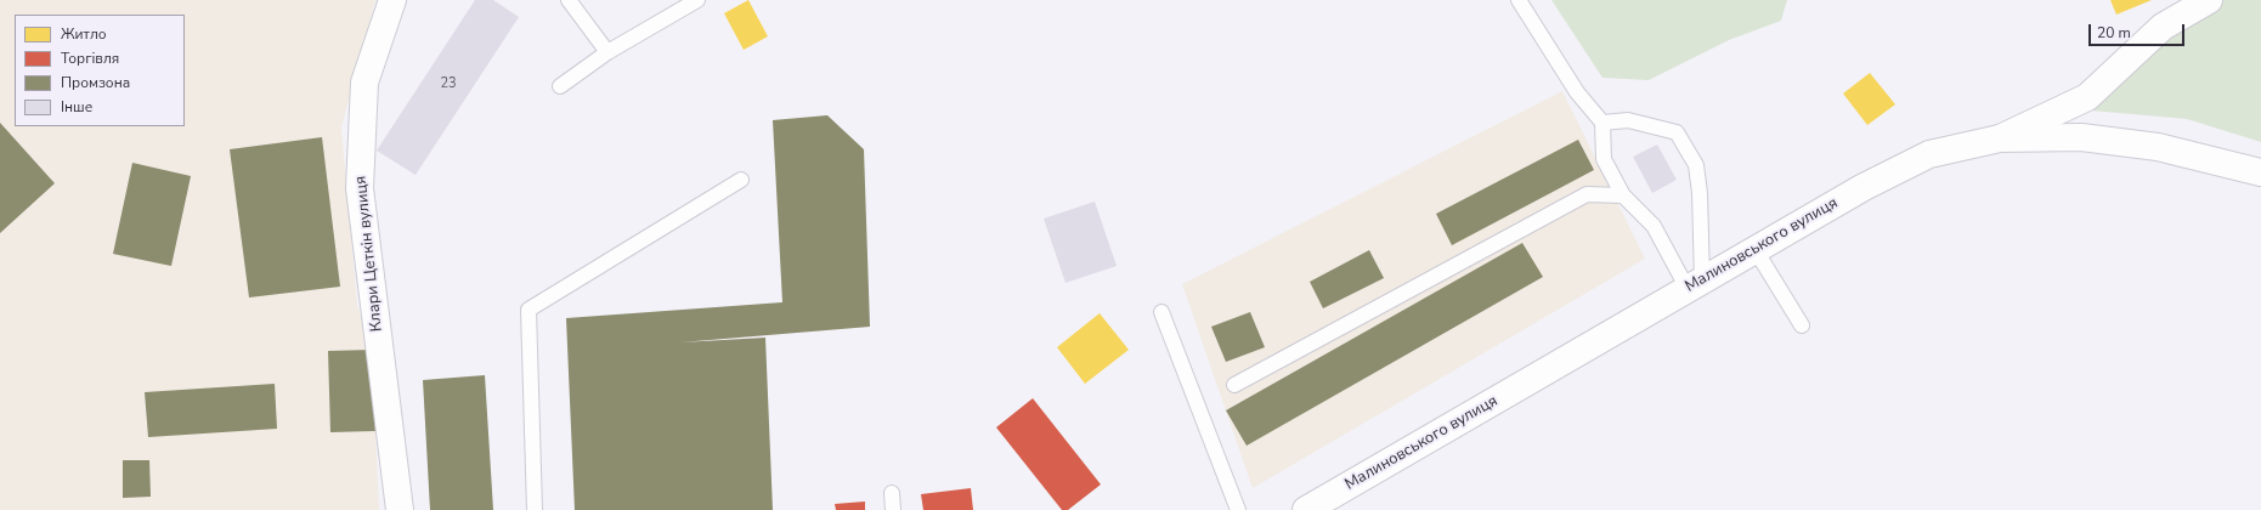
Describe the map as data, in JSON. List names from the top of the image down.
{
  "streets": {
    "main road": ["Малиновського вулиця", "Клари Цеткін вулиця"]
  },
  "house_numbers": ["23"],
  "legend": [
    "Житло",
    "Торгівля",
    "Промзона",
    "Інше"
  ],
  "scale_bar": "20 m"
}
